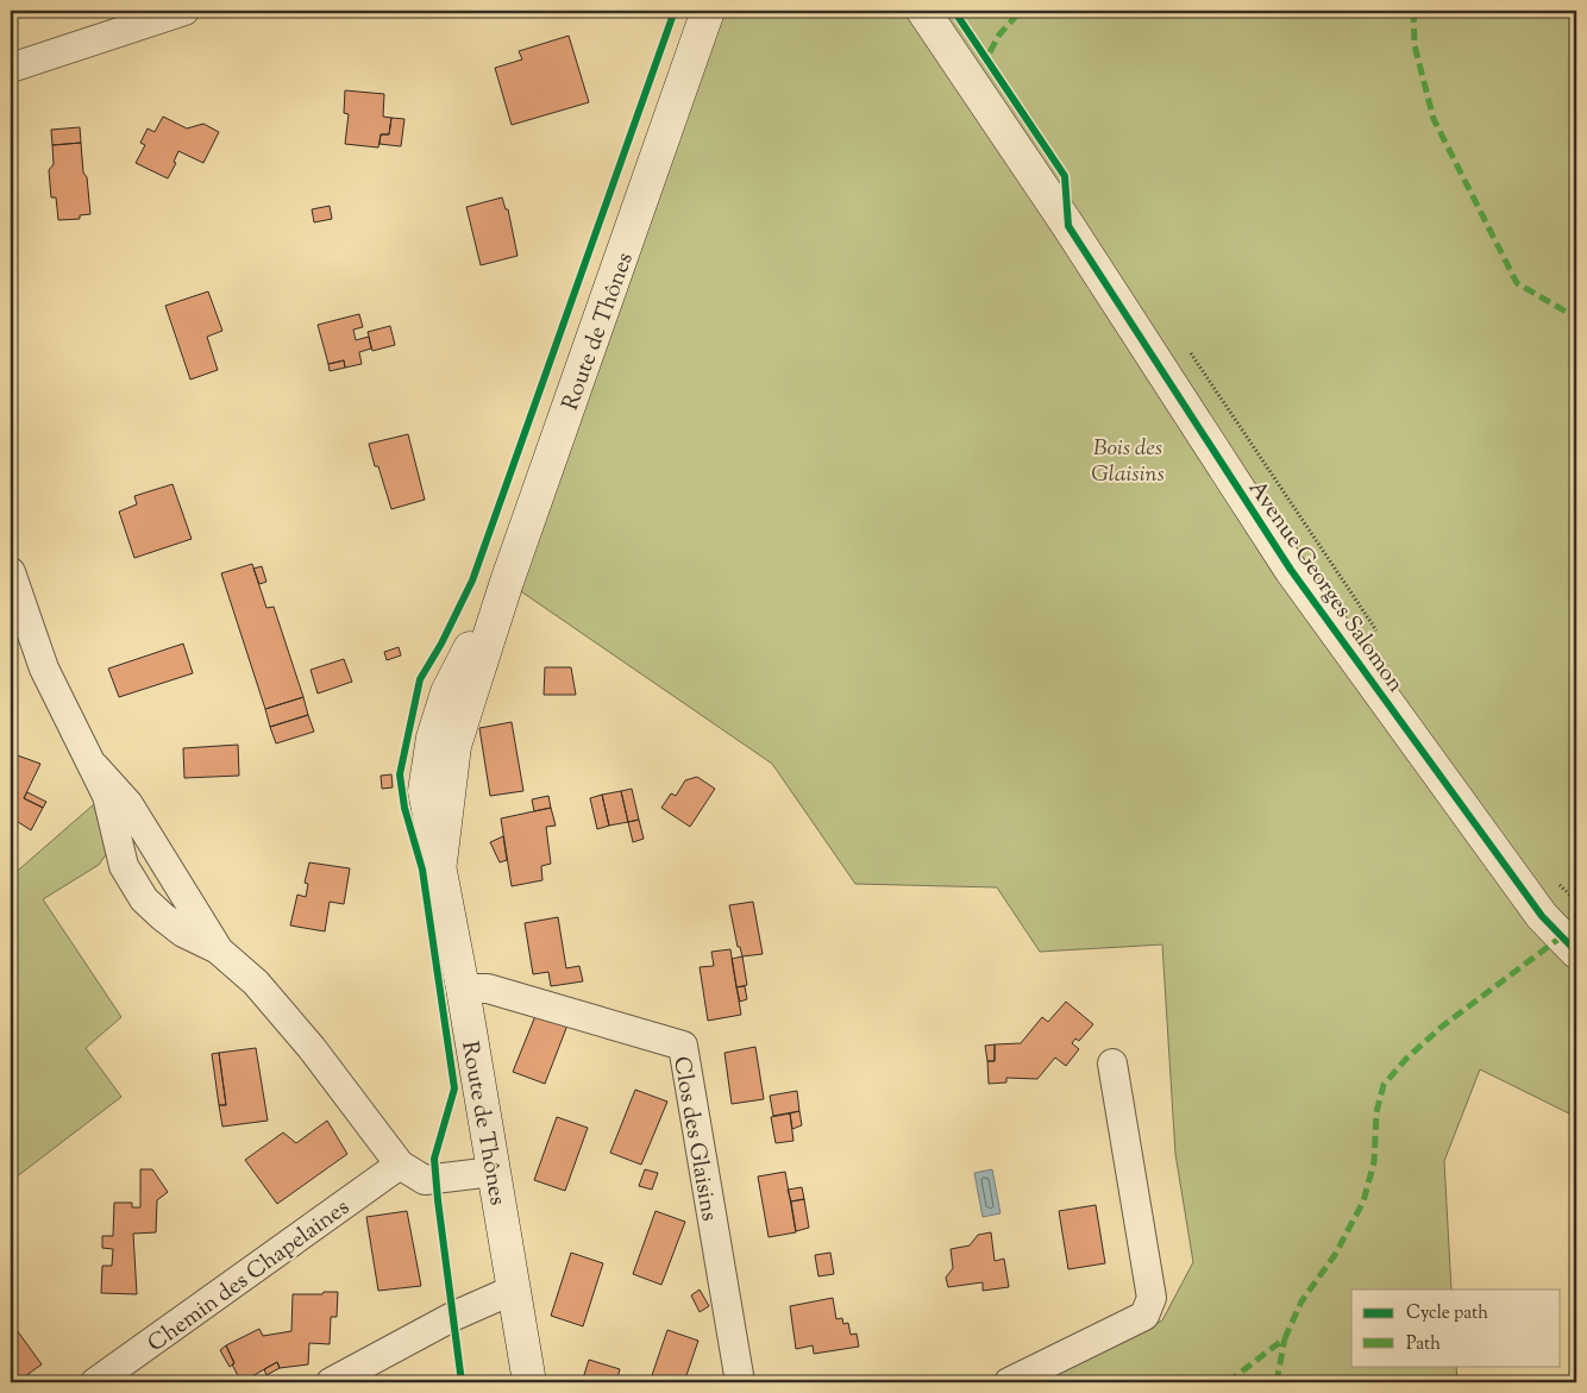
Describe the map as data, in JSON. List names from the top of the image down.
{
  "streets": {
    "main road": ["Route de Thônes", "Avenue Georges Salomon"],
    "street": ["Clos des Glaisins", "Chemin des Chapelaines"]
  },
  "crossings": [
    ["Route de Thônes", "Clos des Glaisins"]
  ],
  "parks": ["Bois des Glaisins"],
  "legend": ["Cycle path", "Path"]
}
